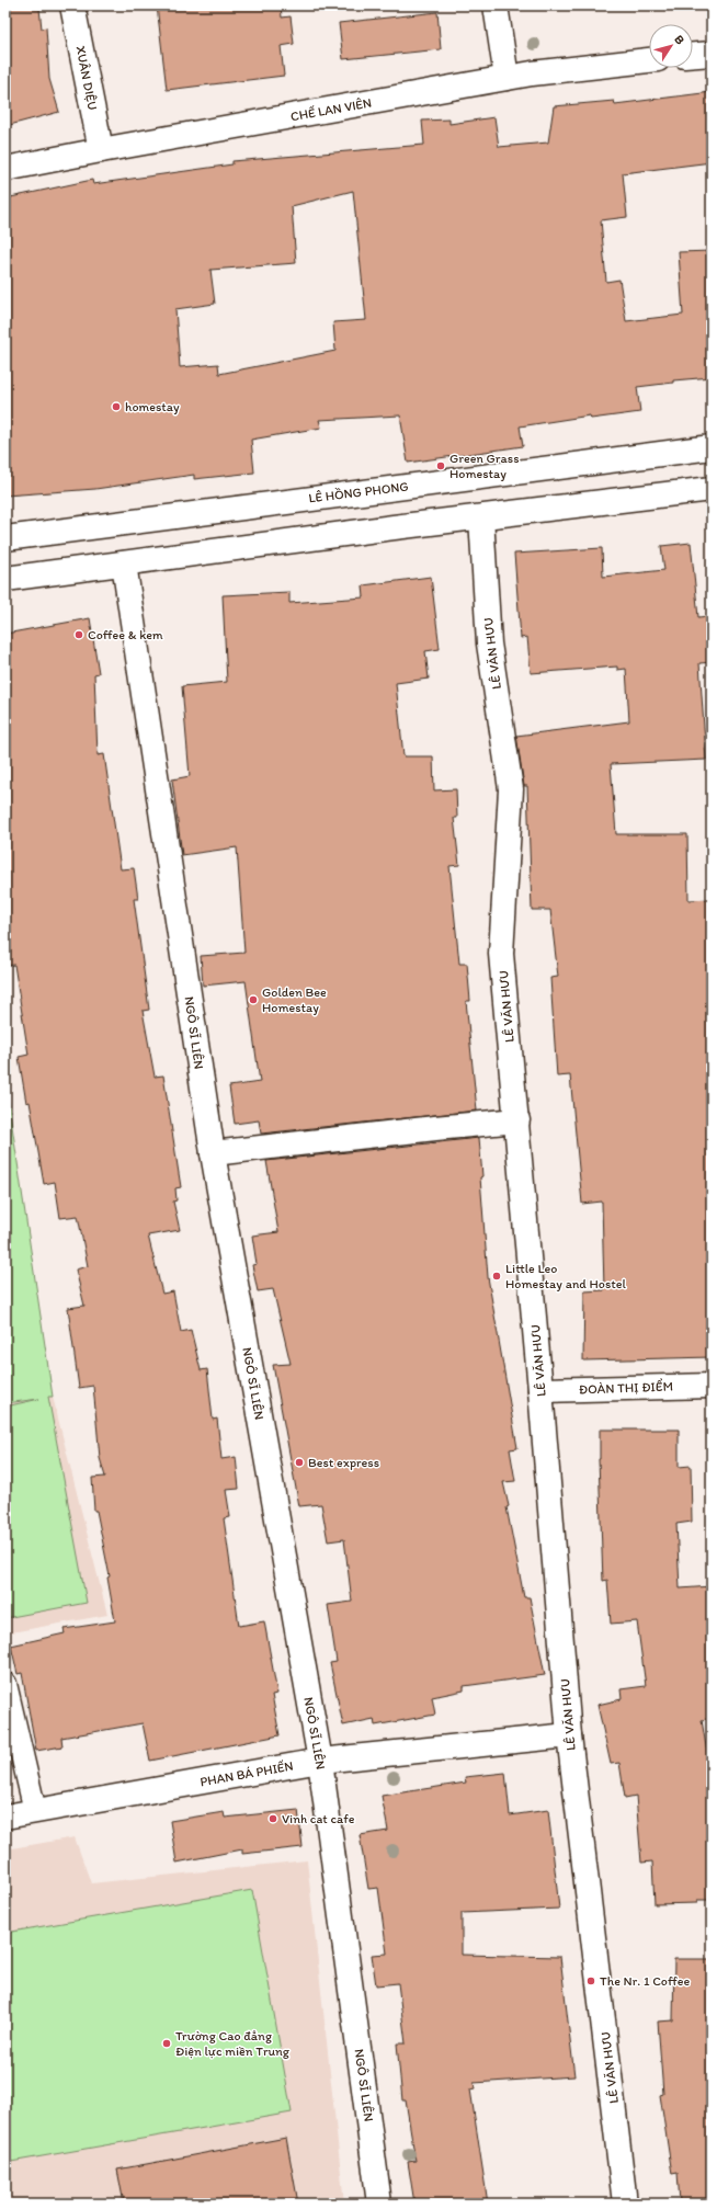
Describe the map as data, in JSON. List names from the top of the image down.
{
  "streets": {
    "street": [
      "XUÂN DIỆU",
      "CHẾ LAN VIÊN",
      "LÊ HỒNG PHONG",
      "LÊ VĂN HƯU",
      "NGÔ SĨ LIÊN",
      "ĐOÀN THỊ ĐIỂM",
      "PHAN BÁ PHIẾN"
    ]
  },
  "crossings": [
    ["XUÂN DIỆU", "CHẾ LAN VIÊN"],
    ["LÊ VĂN HƯU", "ĐOÀN THỊ ĐIỂM"],
    ["LÊ VĂN HƯU", "PHAN BÁ PHIẾN"],
    ["NGÔ SĨ LIÊN", "PHAN BÁ PHIẾN"]
  ],
  "places": [
    "homestay",
    "Green Grass Homestay",
    "Coffee & kem",
    "Golden Bee Homestay",
    "Little Leo Homestay and Hostel",
    "Best express",
    "Vinh cat cafe",
    "The Nr. 1 Coffee",
    "Trường Cao đẳng Điện lực miền Trung"
  ],
  "north": "top right"
}
